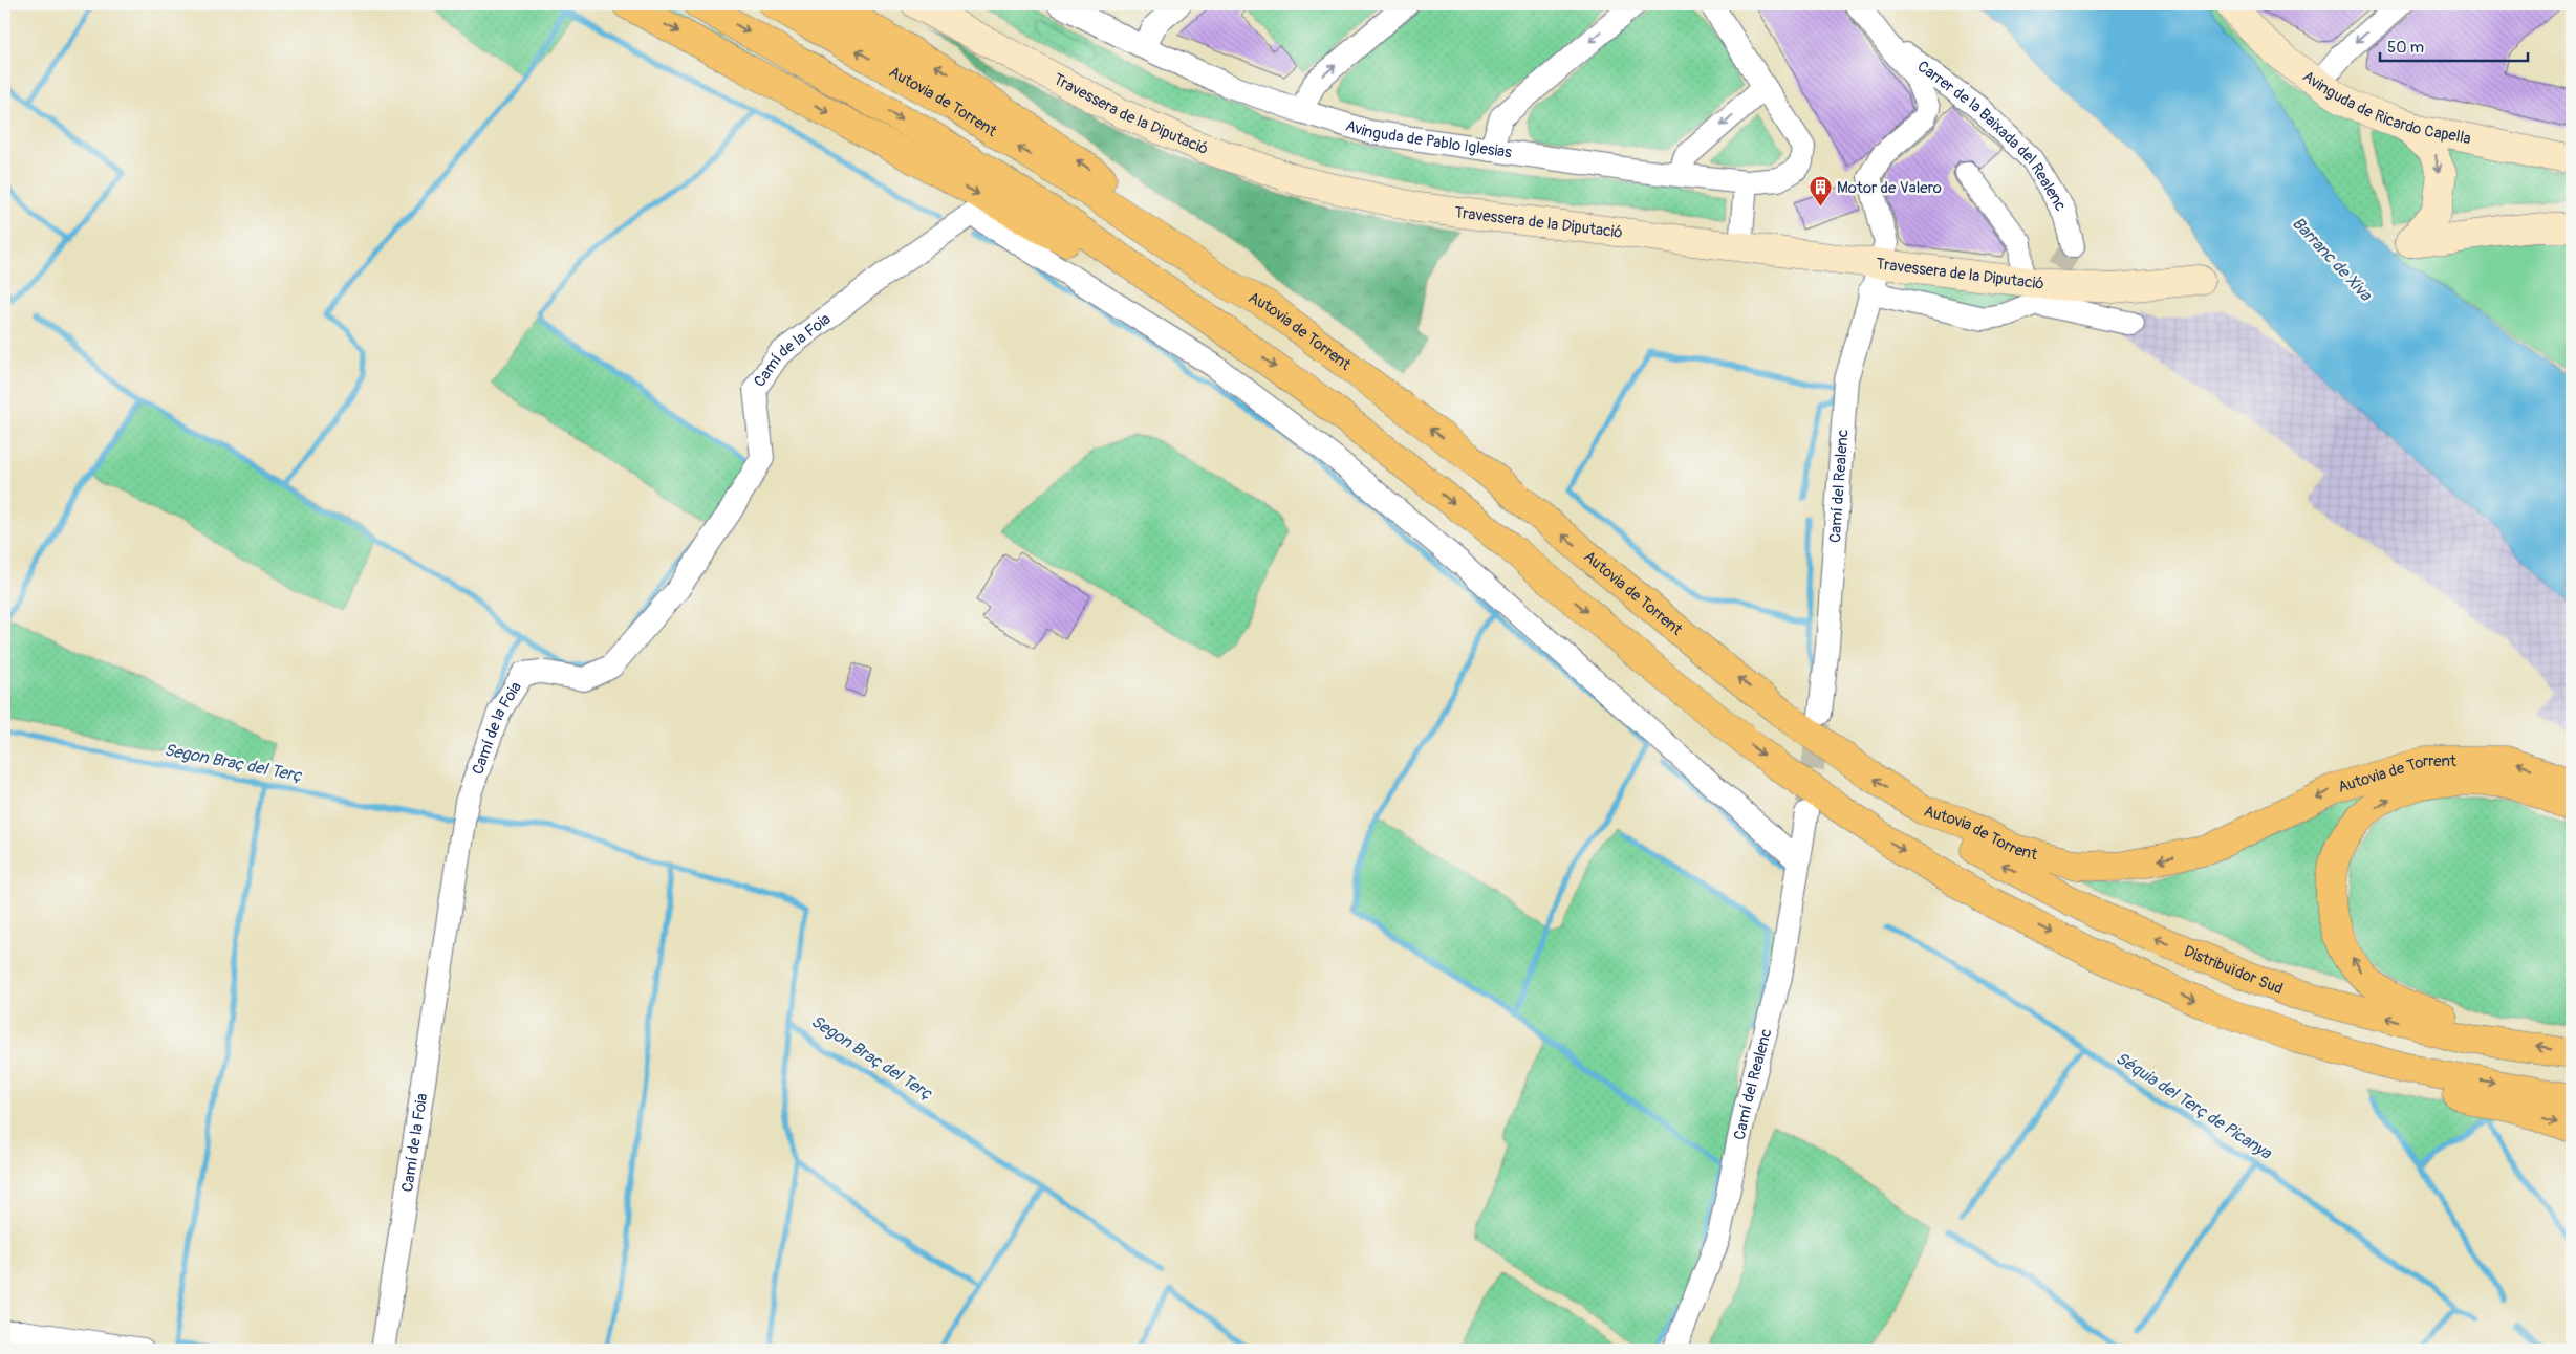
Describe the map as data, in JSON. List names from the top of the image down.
{
  "streets": {
    "highway": ["Autovia de Torrent", "Distribuïdor Sud"],
    "street": [
      "Avinguda de Ricardo Capella",
      "Travessera de la Diputació",
      "Avinguda de Pablo Iglesias",
      "Carrer de la Baixada del Realenc",
      "Camí de la Foia",
      "Camí del Realenc"
    ]
  },
  "crossings": [
    ["Autovia de Torrent", "Distribuïdor Sud"],
    ["Travessera de la Diputació", "Camí del Realenc"],
    ["Carrer de la Baixada del Realenc", "Camí del Realenc"],
    ["Camí de la Foia", "Camí del Realenc"]
  ],
  "water": ["Barranc de Xiva", "Segon Braç del Terç", "Séquia del Terç de Picanya"],
  "places": {
    "building": ["Motor de Valero"]
  },
  "scale_bar": "50 m"
}
